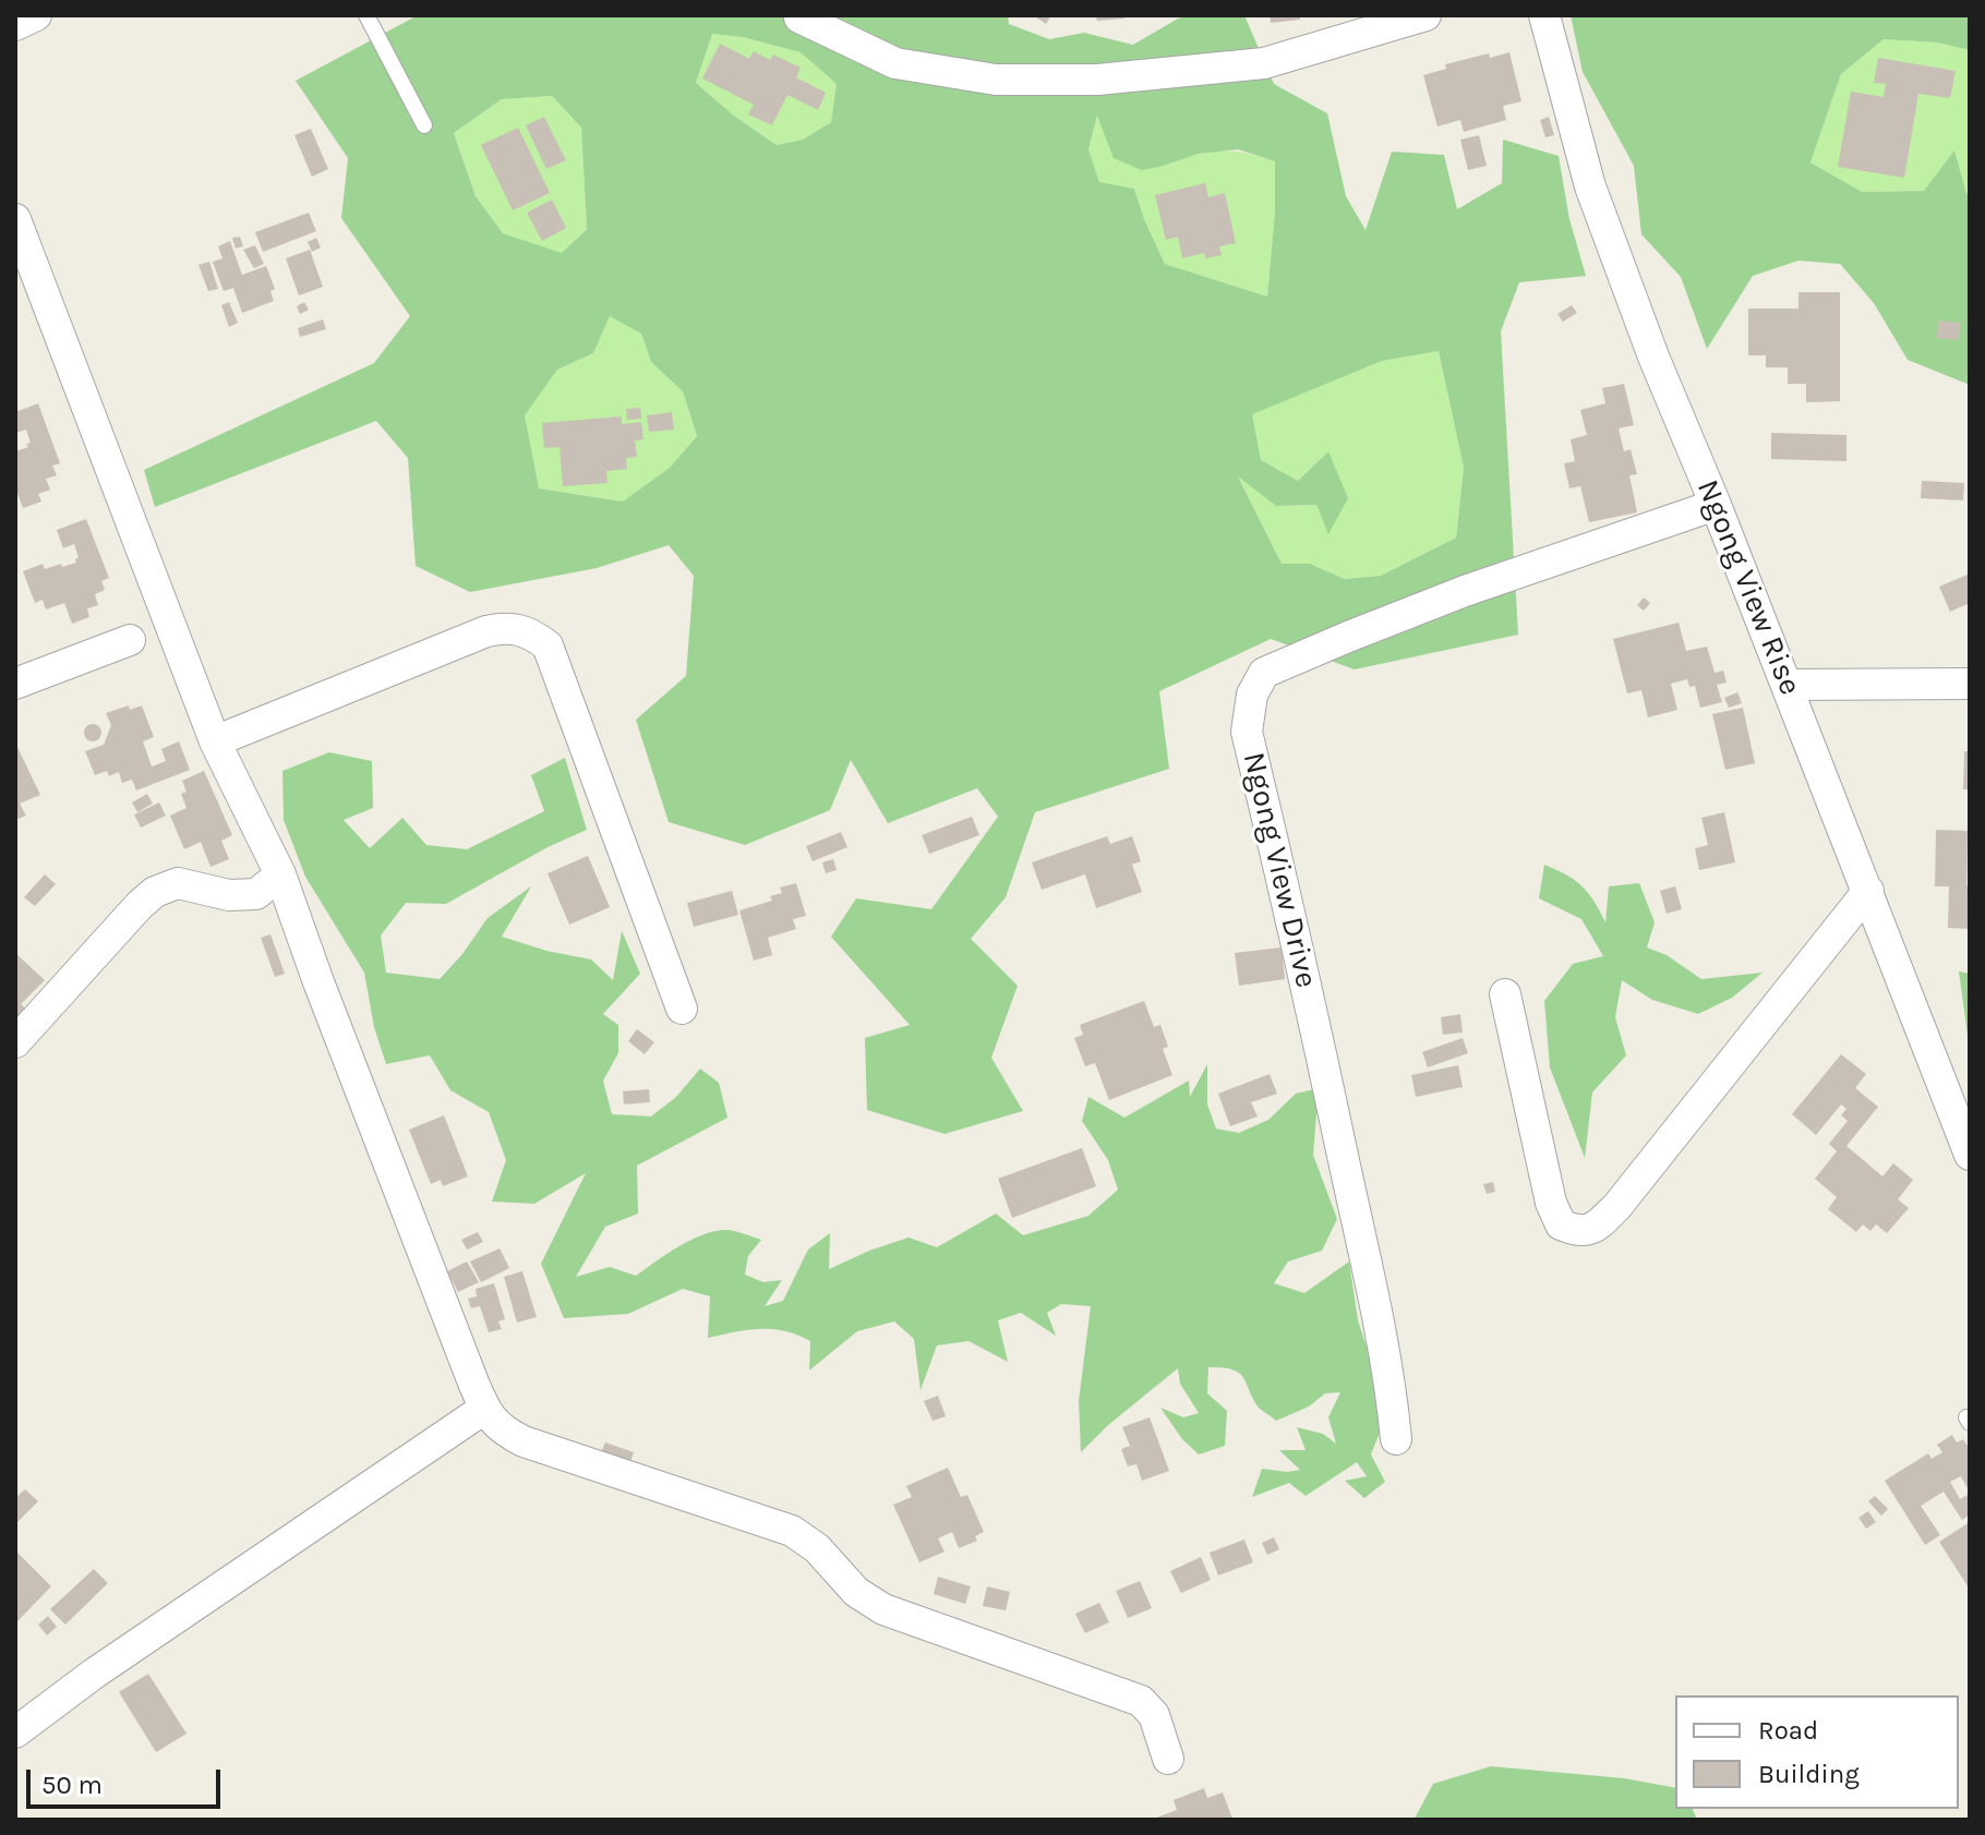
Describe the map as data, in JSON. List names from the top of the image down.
{
  "streets": {
    "street": ["Ngong View Rise", "Ngong View Drive"]
  },
  "crossings": [
    ["Ngong View Rise", "Ngong View Drive"]
  ],
  "legend": ["Road", "Building"],
  "scale_bar": "50 m"
}
